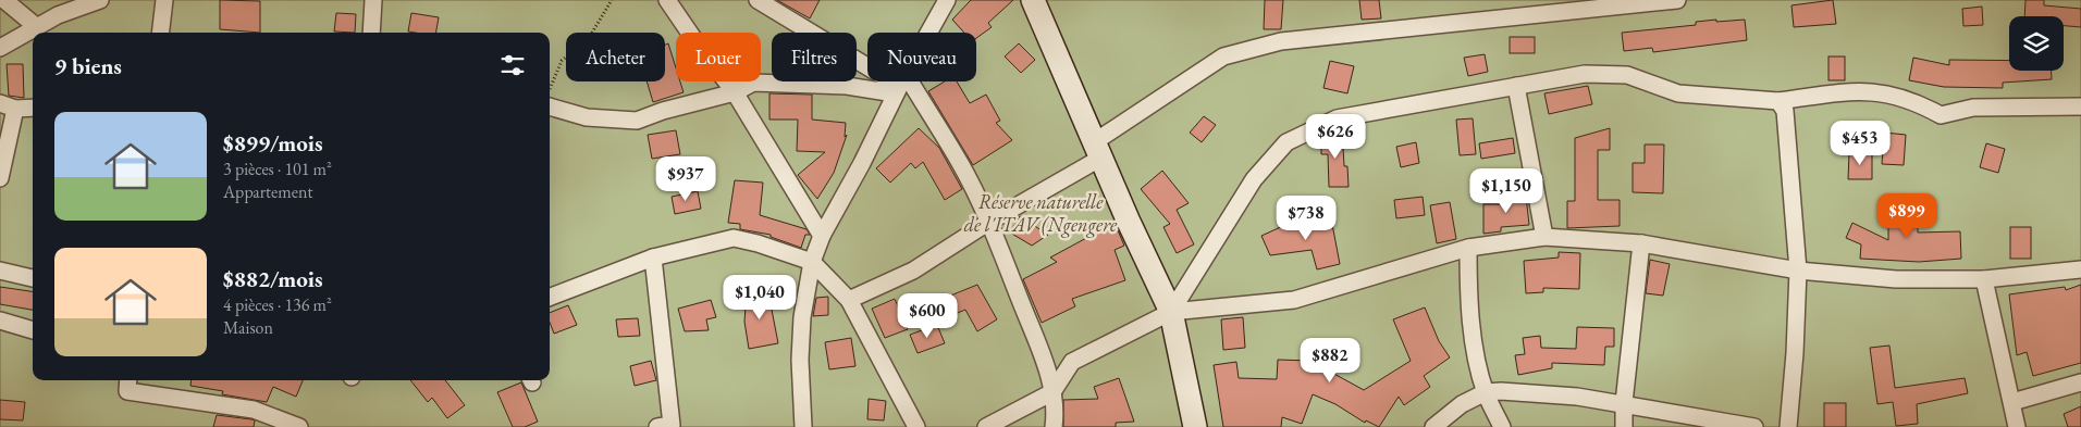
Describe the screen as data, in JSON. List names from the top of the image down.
{
  "parks": ["Réserve naturelle de l'ITAV (Ngengere"],
  "page": {
    "chip": [
      "Acheter",
      "Louer",
      "Filtres",
      "Nouveau"
    ],
    "heading": "9 biens",
    "list": [
      {
        "name": "$899/mois",
        "note": "3 pièces · 101 m² · Appartement"
      },
      {
        "name": "$882/mois",
        "note": "4 pièces · 136 m² · Maison"
      }
    ],
    "price": [
      "$626",
      "$453",
      "$937",
      "$1,150",
      "$899",
      "$738",
      "$1,040",
      "$600",
      "$882"
    ]
  }
}
